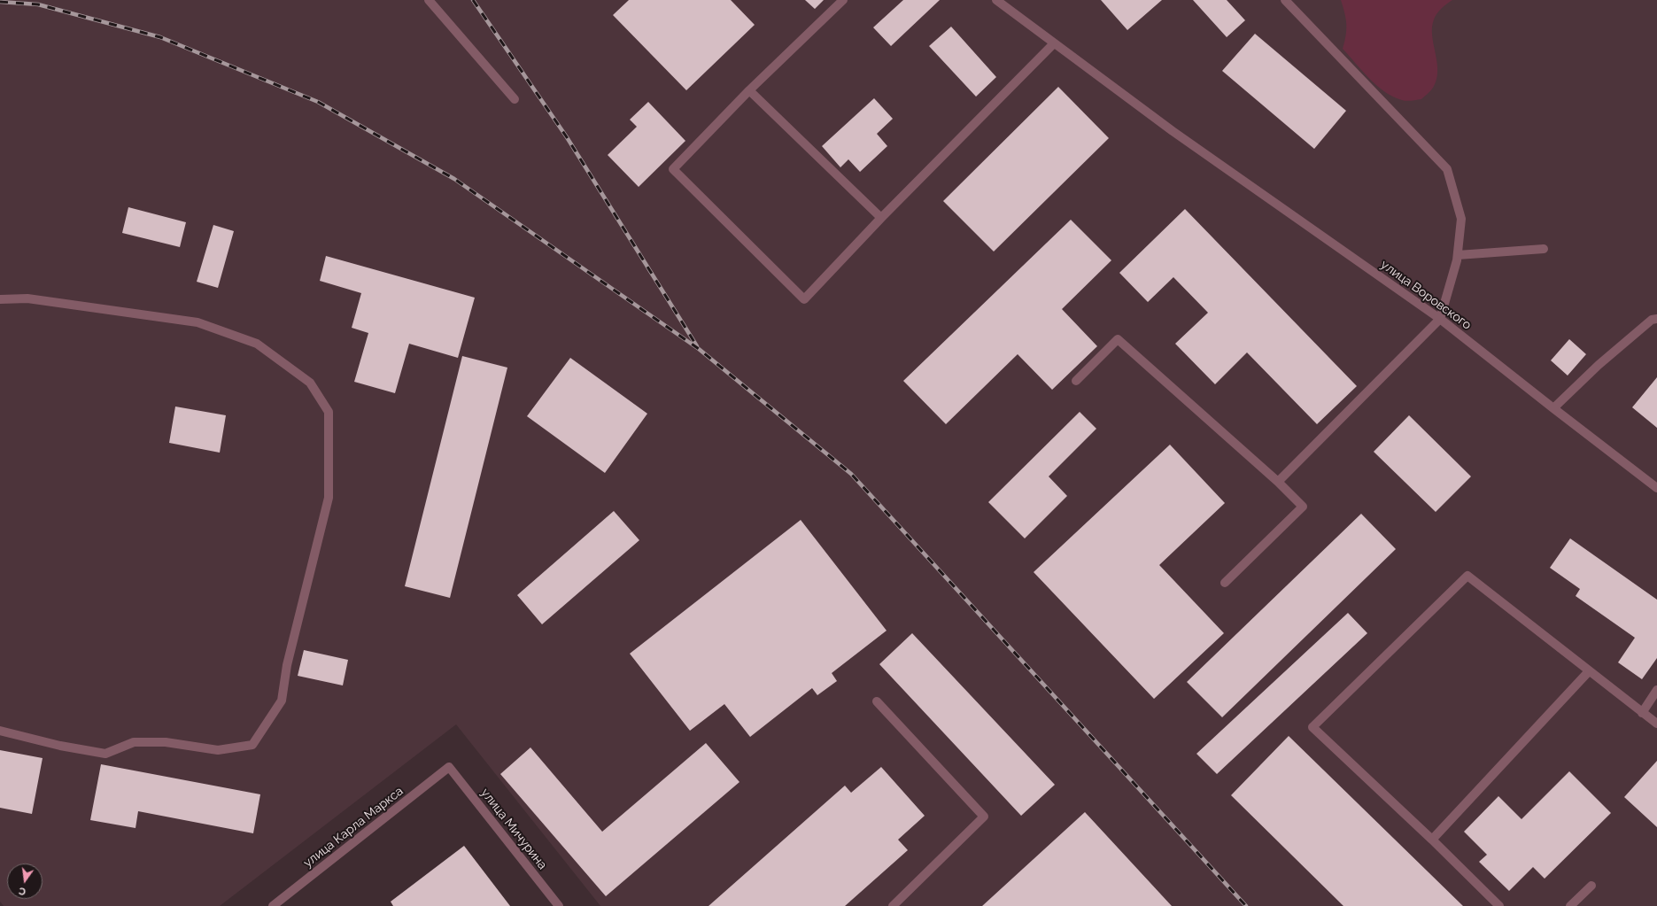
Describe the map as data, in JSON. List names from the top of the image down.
{
  "streets": {
    "street": ["улица Воровского", "улица Карла Маркса", "улица Мичурина"]
  },
  "crossings": [
    ["улица Карла Маркса", "улица Мичурина"]
  ],
  "north": "bottom"
}
